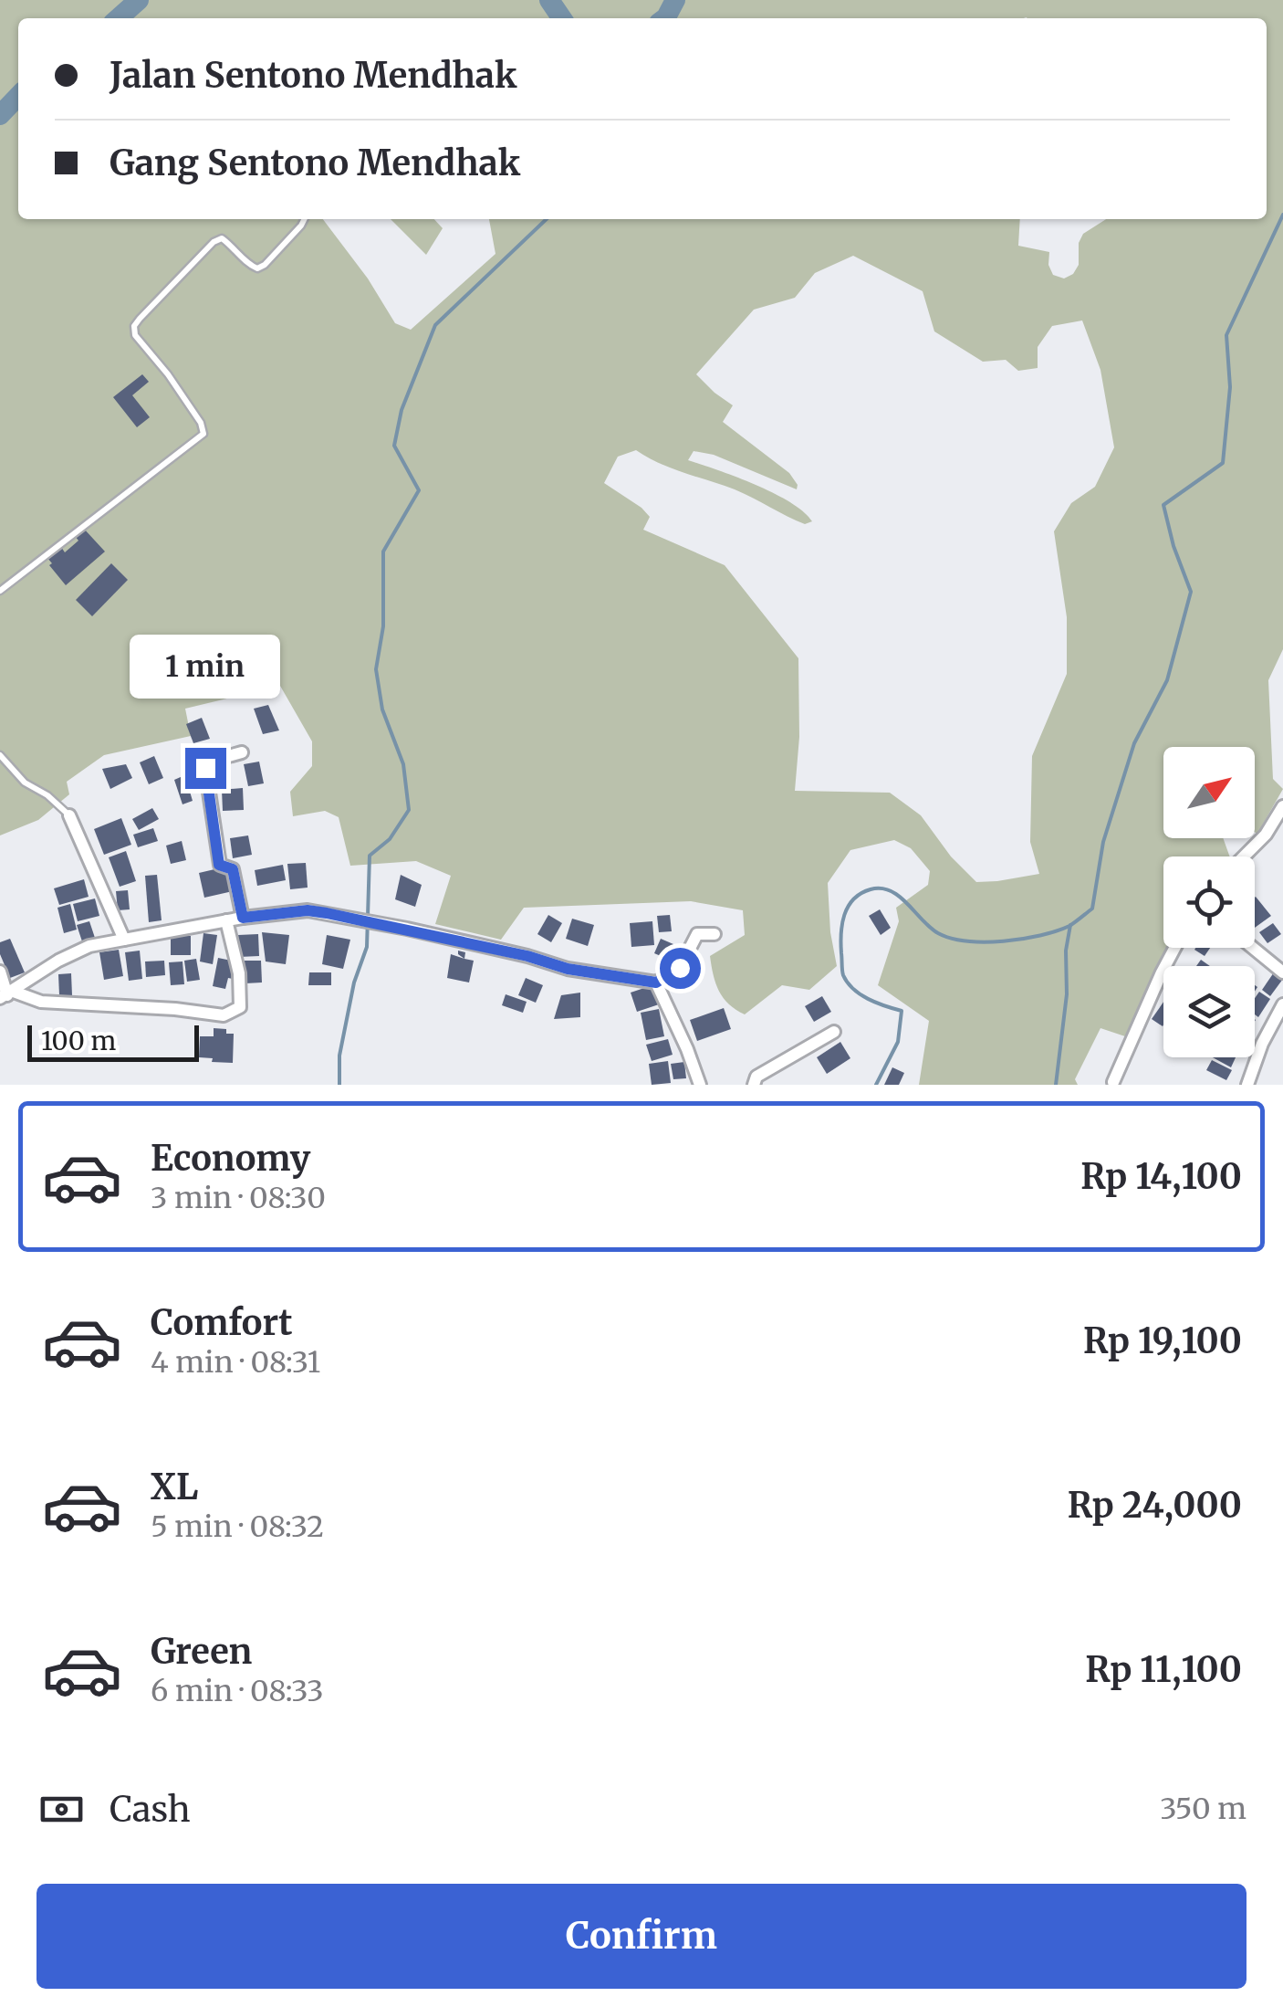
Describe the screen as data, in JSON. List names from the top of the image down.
{
  "scale_bar": "100 m",
  "north": "top right",
  "page": {
    "banner": ["Jalan Sentono Mendhak", "Gang Sentono Mendhak"],
    "bubble": "1 min",
    "scale": "100 m",
    "list": [
      {
        "name": "Economy",
        "note": "3 min · 08:30",
        "value": "Rp 14,100"
      },
      {
        "name": "Comfort",
        "note": "4 min · 08:31",
        "value": "Rp 19,100"
      },
      {
        "name": "XL",
        "note": "5 min · 08:32",
        "value": "Rp 24,000"
      },
      {
        "name": "Green",
        "note": "6 min · 08:33",
        "value": "Rp 11,100"
      }
    ],
    "pay": ["Cash", "350 m"],
    "buttons": "Confirm"
  }
}
